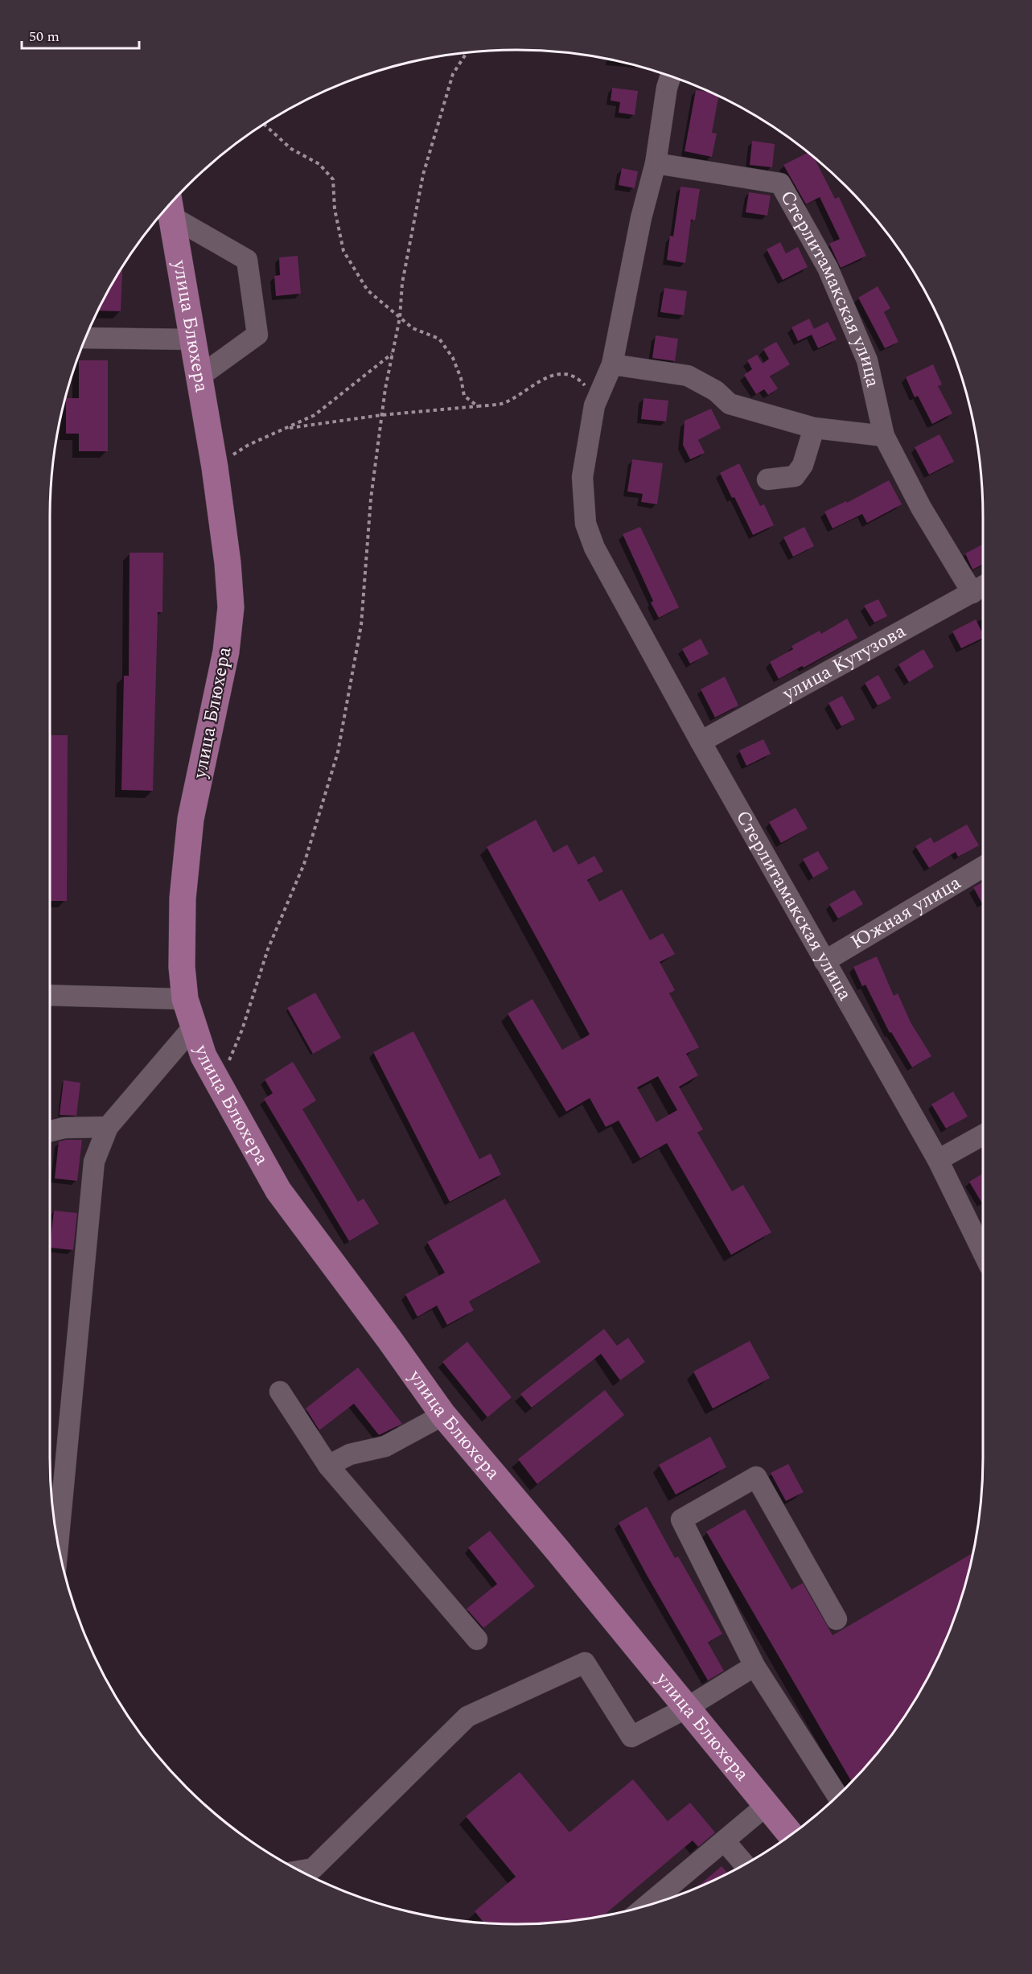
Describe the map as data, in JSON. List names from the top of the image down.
{
  "streets": {
    "main road": ["улица Блюхера"],
    "street": ["Стерлитамакская улица", "улица Кутузова", "Южная улица"]
  },
  "crossings": [
    ["Стерлитамакская улица", "улица Кутузова"],
    ["Стерлитамакская улица", "Южная улица"]
  ],
  "scale_bar": "50 m"
}
